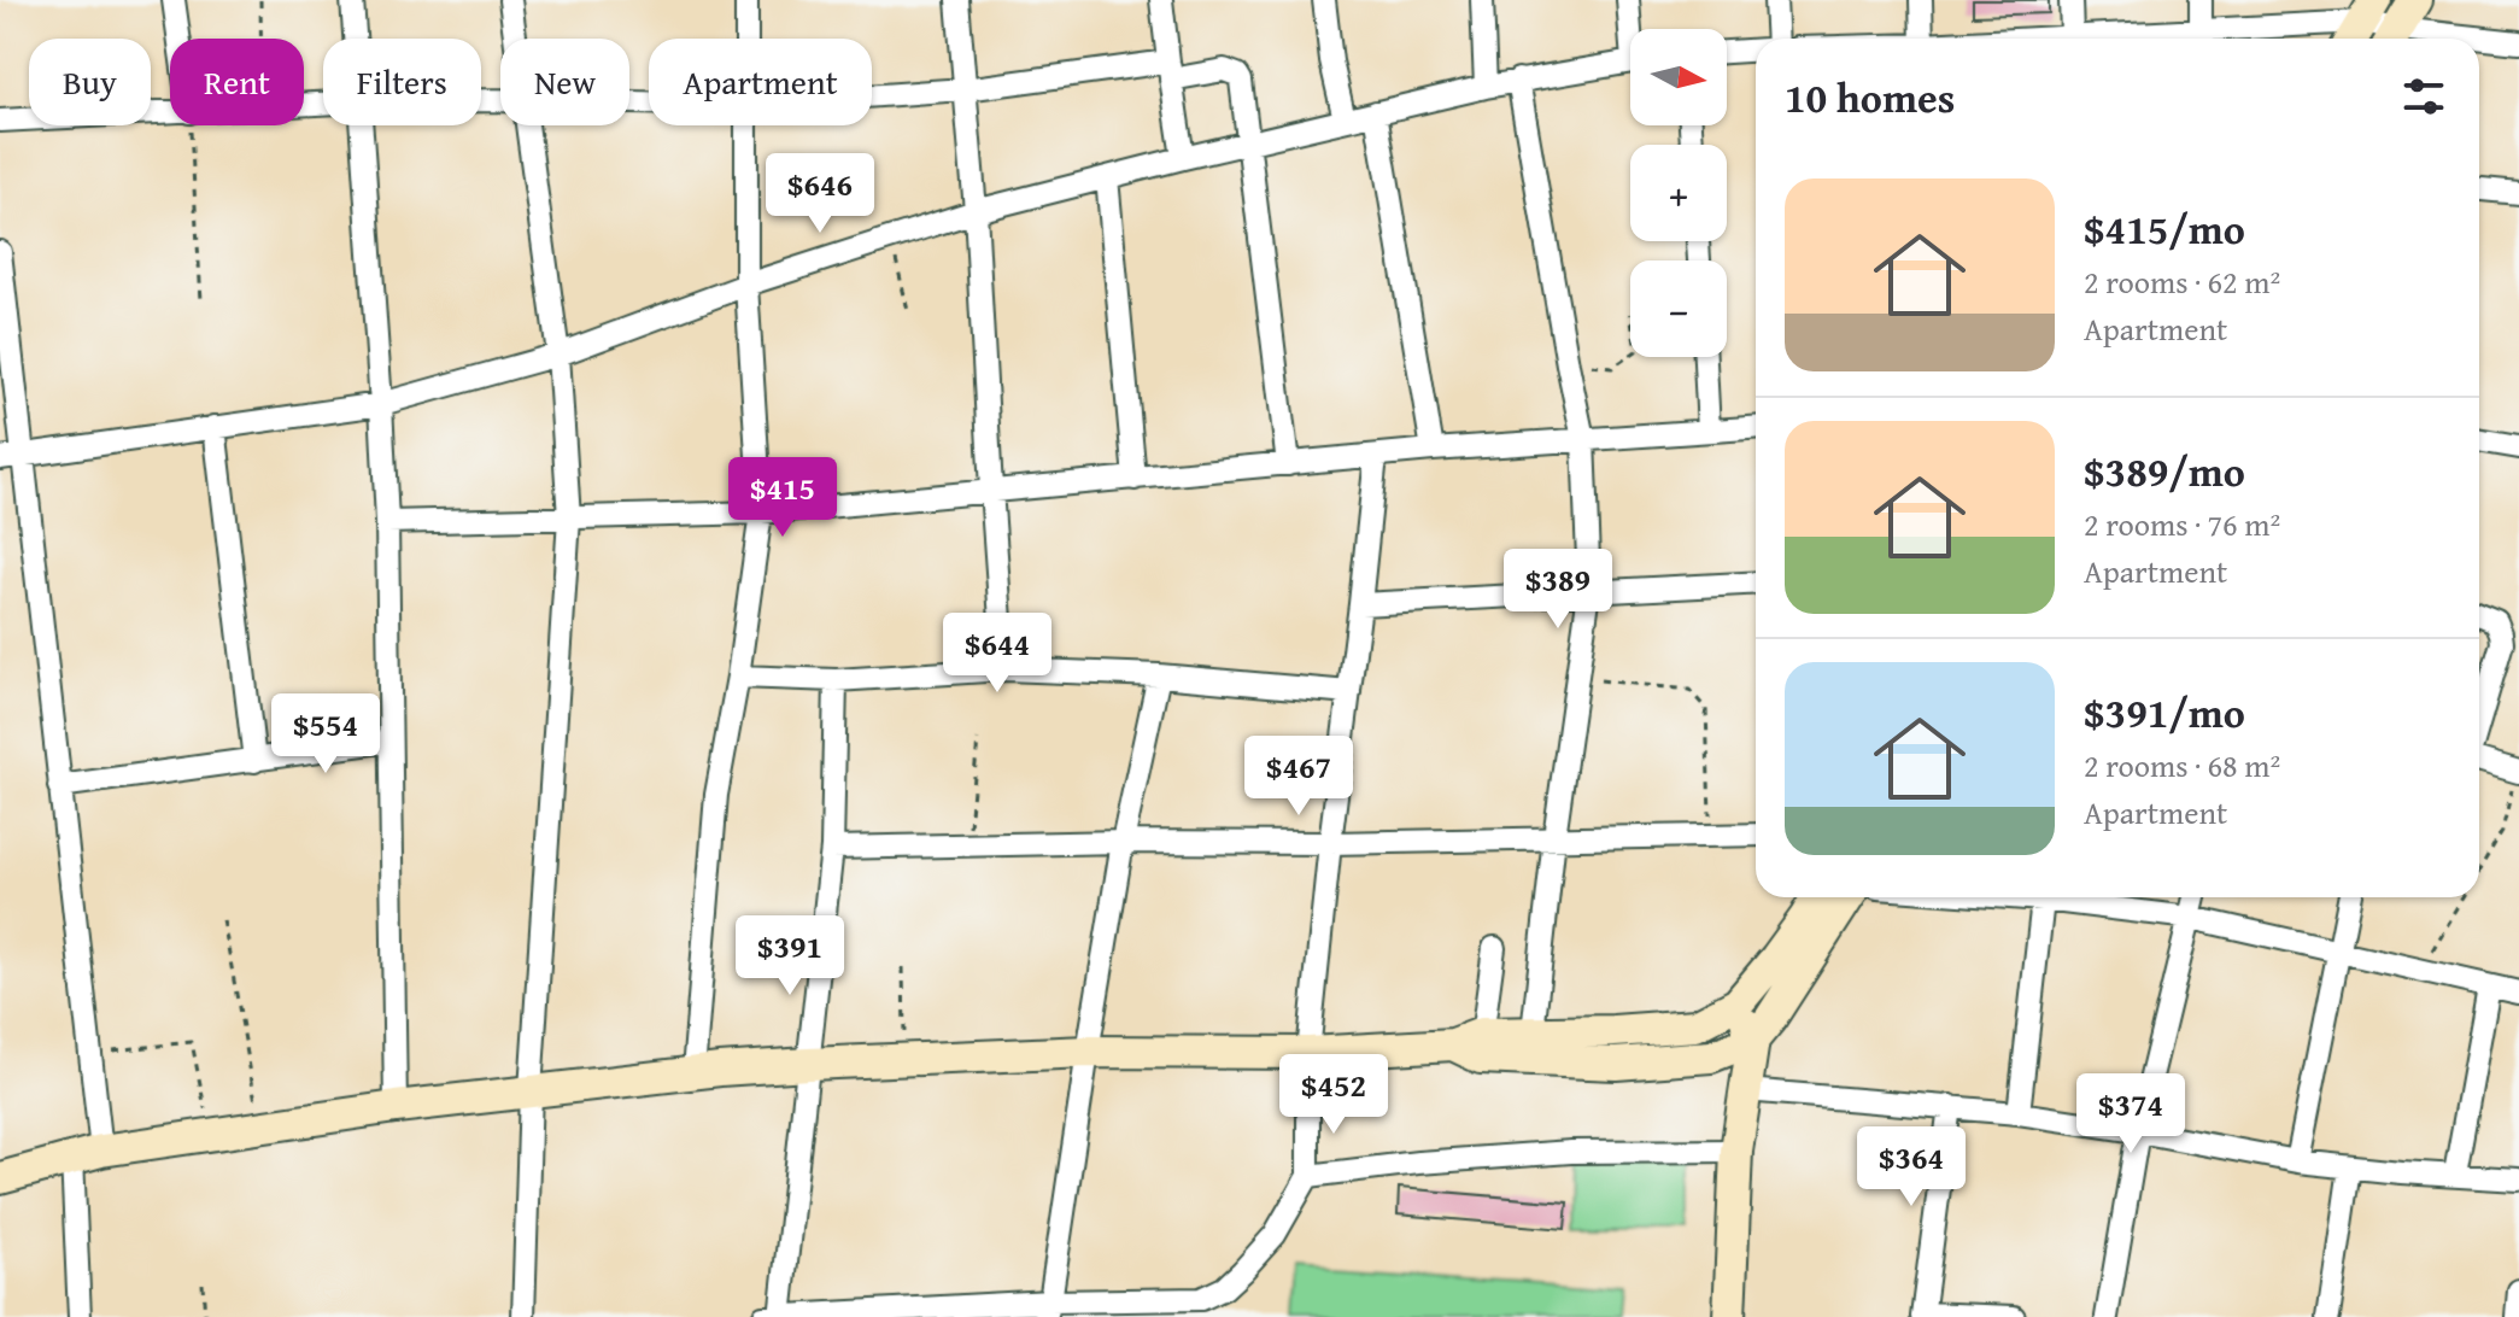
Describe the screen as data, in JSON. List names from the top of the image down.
{
  "north": "right",
  "page": {
    "map_buttons": ["+", "−"],
    "chip": [
      "Buy",
      "Rent",
      "Filters",
      "New",
      "Apartment"
    ],
    "heading": "10 homes",
    "price": [
      "$646",
      "$415",
      "$389",
      "$644",
      "$554",
      "$467",
      "$391",
      "$452",
      "$374",
      "$364"
    ],
    "list": [
      {
        "name": "$415/mo",
        "note": "2 rooms · 62 m² · Apartment"
      },
      {
        "name": "$389/mo",
        "note": "2 rooms · 76 m² · Apartment"
      },
      {
        "name": "$391/mo",
        "note": "2 rooms · 68 m² · Apartment"
      }
    ]
  }
}
